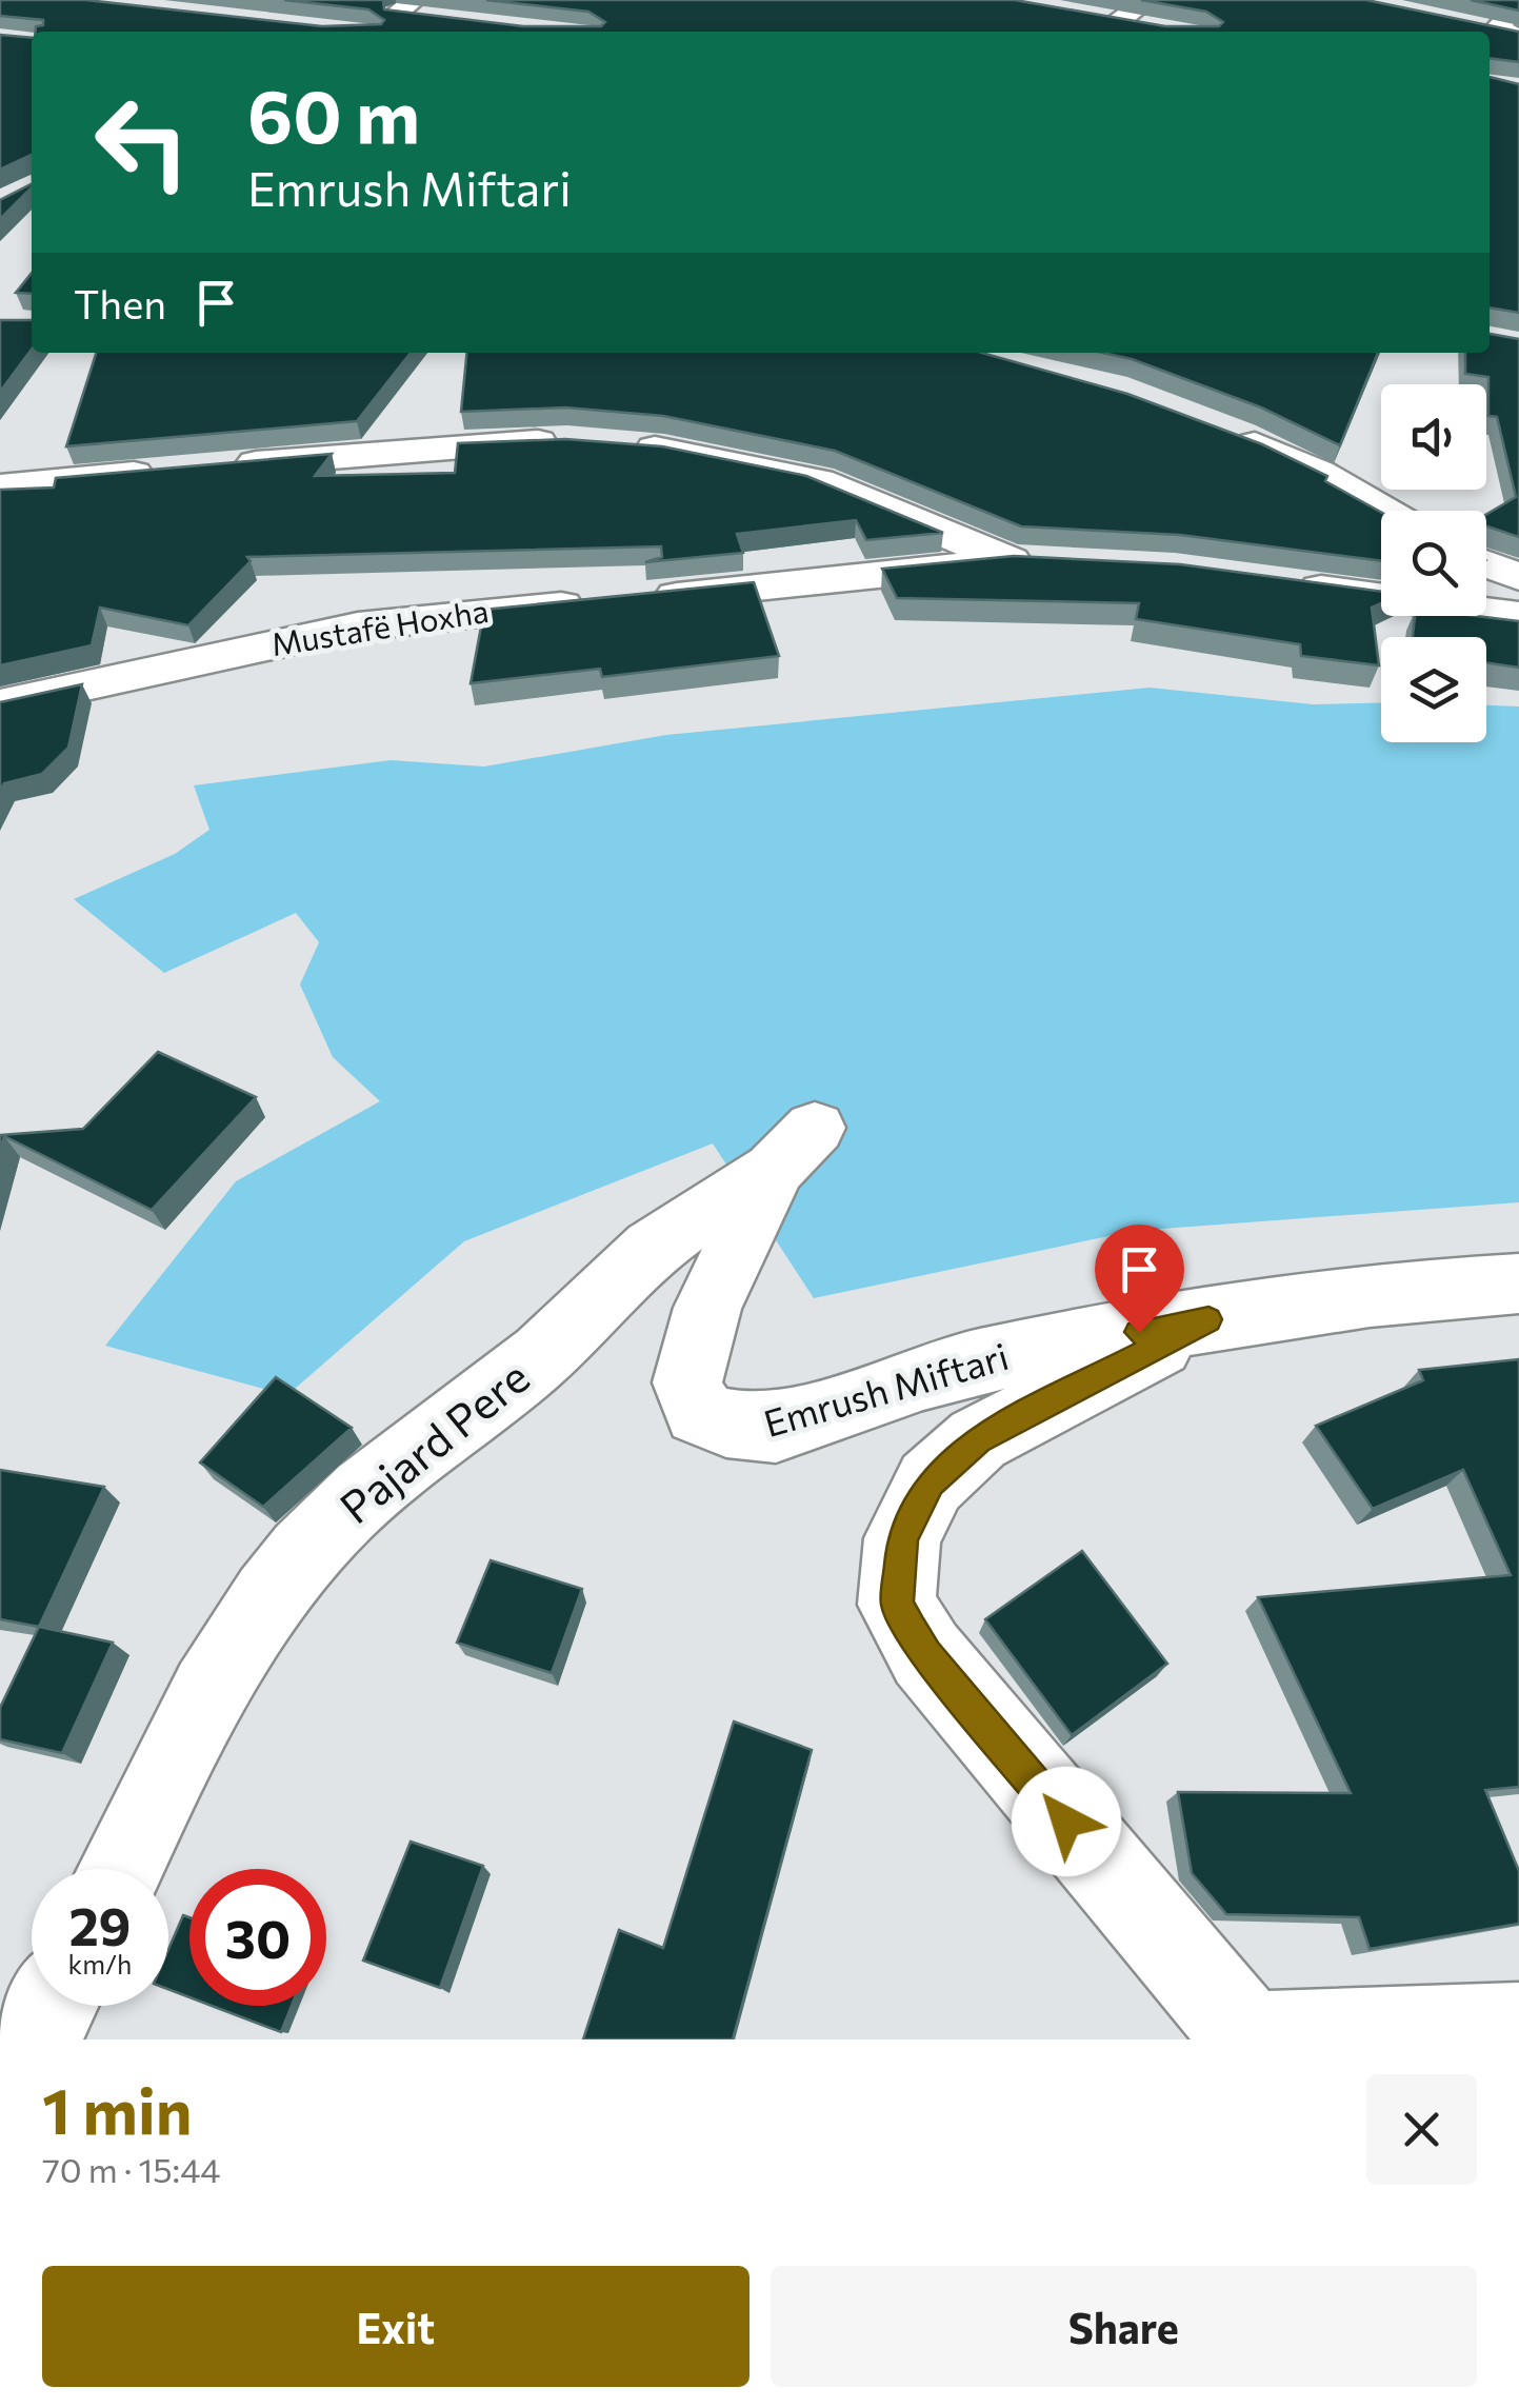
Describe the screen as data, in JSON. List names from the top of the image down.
{
  "streets": {
    "street": ["Mustafë Hoxha", "Emrush Miftari", "Pajard Pere"]
  },
  "crossings": [
    ["Emrush Miftari", "Pajard Pere"]
  ],
  "page": {
    "turn": ["60 m", "Emrush Miftari"],
    "then": "Then",
    "speed": "29 km/h",
    "limit": "30",
    "heading": ["1 min", "70 m · 15:44"],
    "buttons": ["Exit", "Share"]
  }
}
